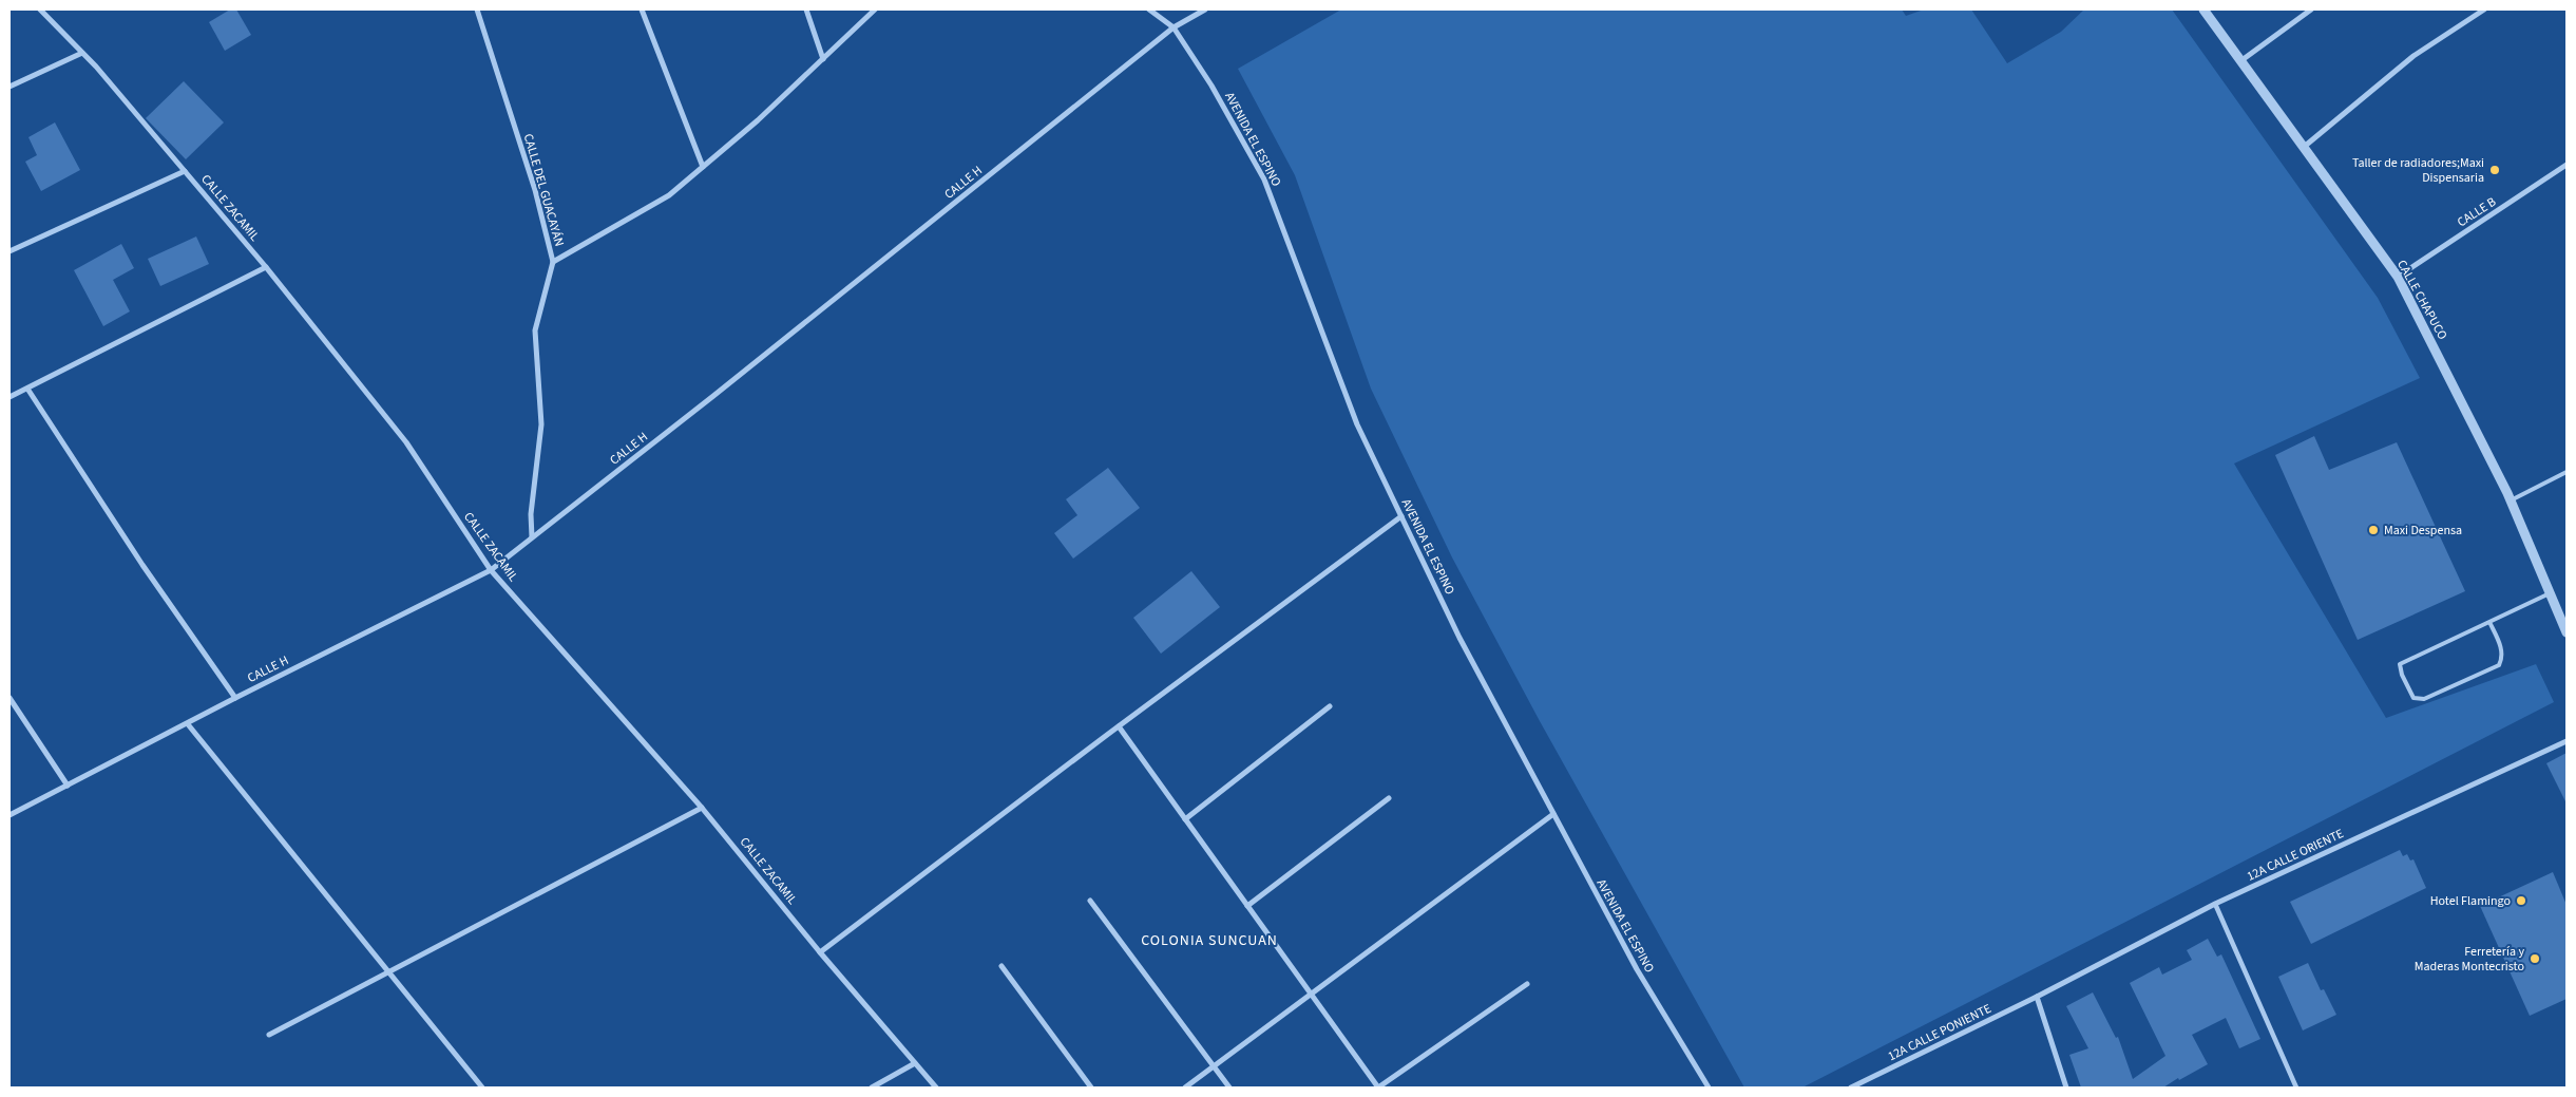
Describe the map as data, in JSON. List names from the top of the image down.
{
  "streets": {
    "street": [
      "AVENIDA EL ESPINO",
      "CALLE H",
      "CALLE DEL GUACAYÁN",
      "CALLE ZACAMIL",
      "CALLE B",
      "CALLE CHAPUCO",
      "12A CALLE ORIENTE",
      "12A CALLE PONIENTE"
    ]
  },
  "crossings": [
    ["AVENIDA EL ESPINO", "CALLE H"],
    ["CALLE H", "CALLE DEL GUACAYÁN"],
    ["CALLE H", "CALLE ZACAMIL"],
    ["CALLE B", "CALLE CHAPUCO"],
    ["12A CALLE ORIENTE", "12A CALLE PONIENTE"]
  ],
  "districts": ["COLONIA SUNCUAN"],
  "places": [
    "Taller de radiadores;Maxi Dispensaria",
    "Maxi Despensa",
    "Hotel Flamingo",
    "Ferretería y Maderas Montecristo"
  ]
}
